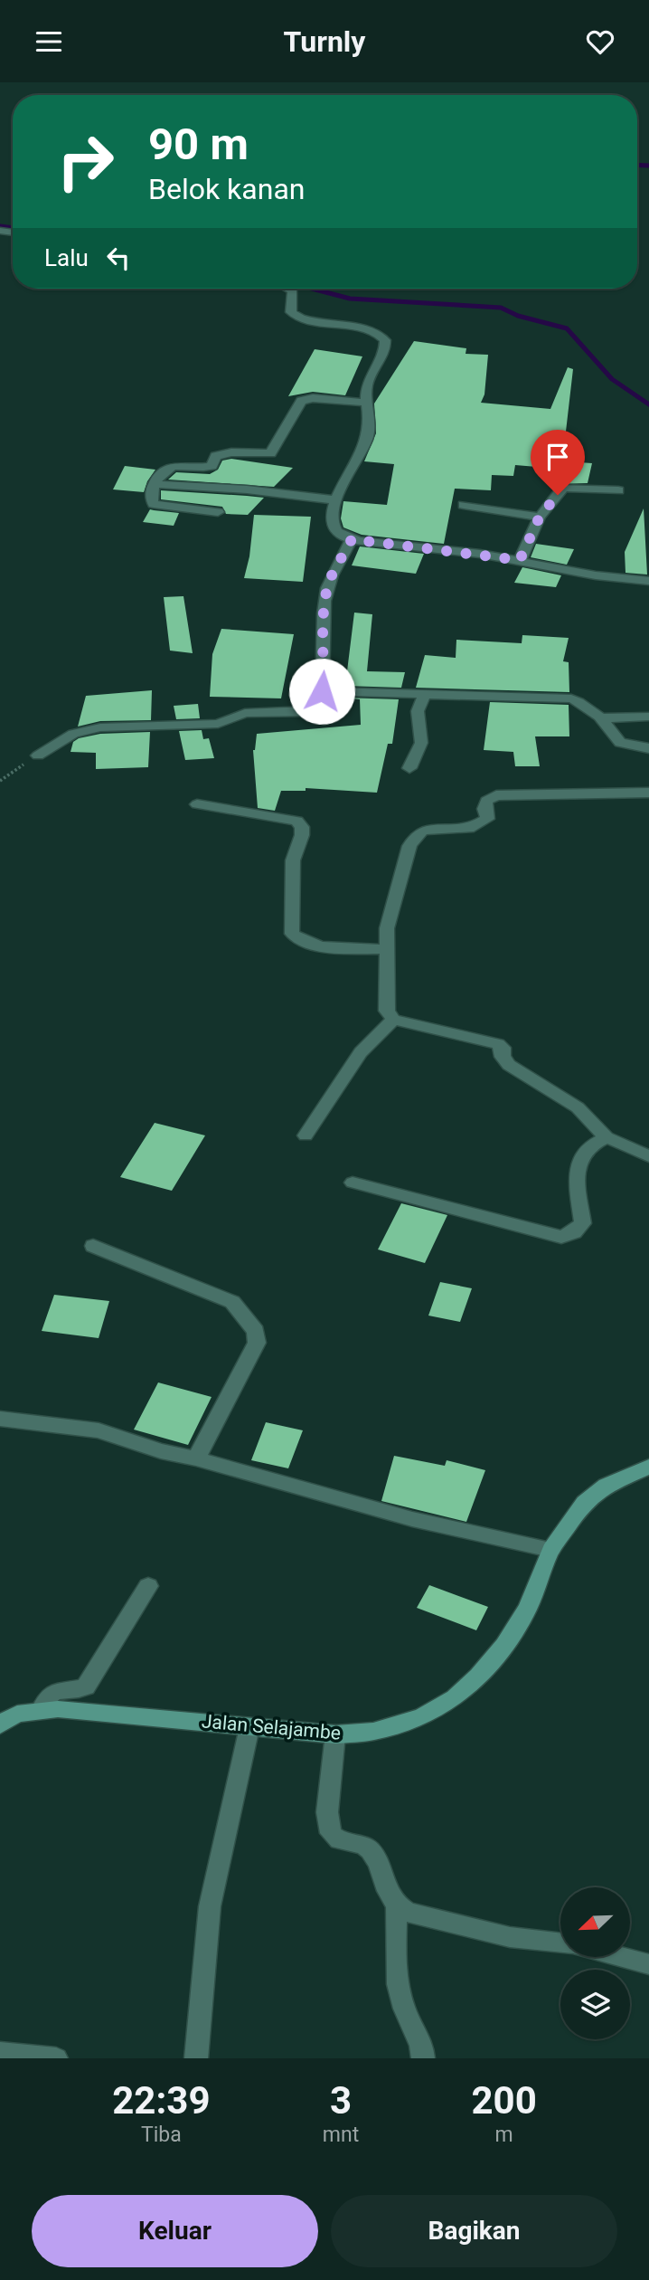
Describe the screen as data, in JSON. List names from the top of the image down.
{
  "streets": {
    "street": ["Jalan Selajambe"]
  },
  "north": "bottom left",
  "page": {
    "header": "Turnly",
    "turn": ["90 m", "Belok kanan"],
    "then": "Lalu",
    "eta": [
      "22:39",
      "Tiba",
      "3",
      "mnt",
      "200",
      "m"
    ],
    "buttons": ["Keluar", "Bagikan"]
  }
}
